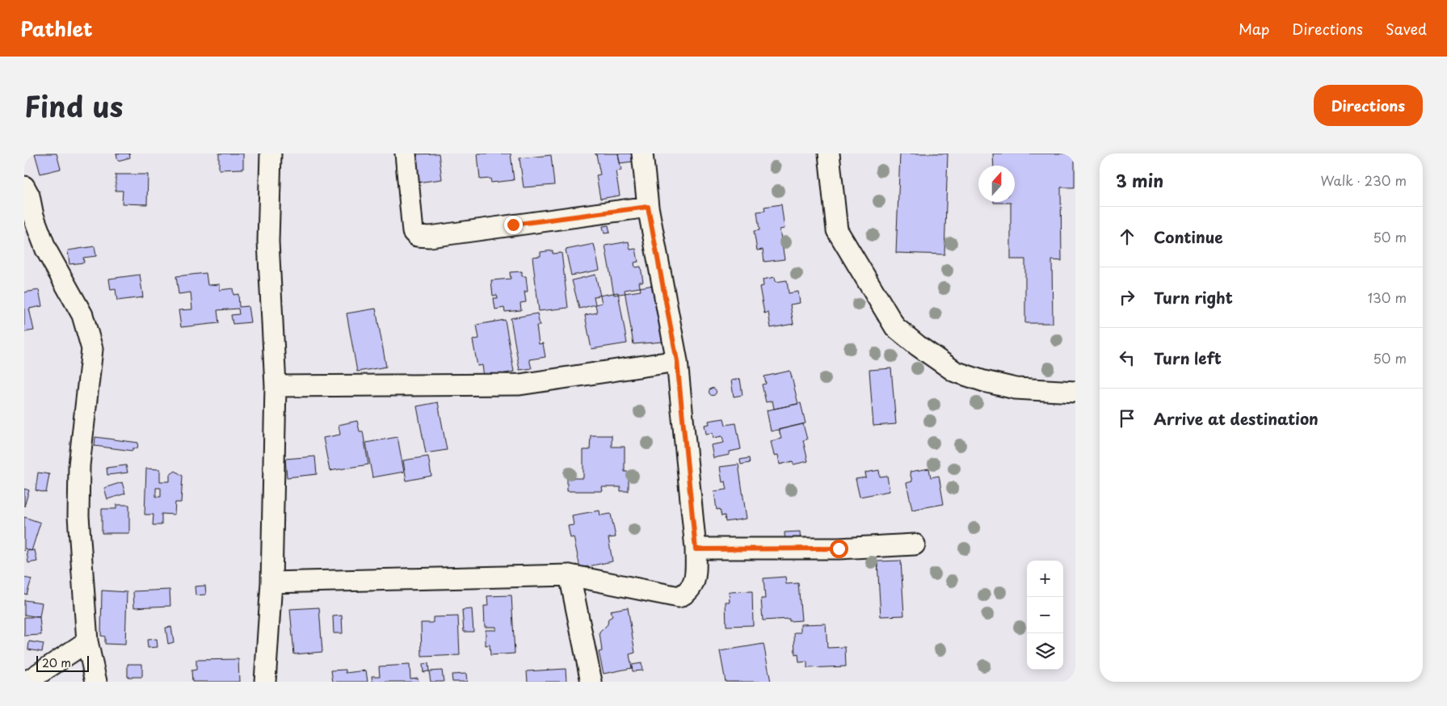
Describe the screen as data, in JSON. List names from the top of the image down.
{
  "scale_bar": "20 m",
  "north": "top",
  "page": {
    "header": "Pathlet",
    "nav": ["Map", "Directions", "Saved"],
    "title": "Find us",
    "buttons": "Directions",
    "heading": ["3 min", "Walk · 230 m"],
    "list": [
      ["Continue", "50 m"],
      ["Turn right", "130 m"],
      ["Turn left", "50 m"],
      "Arrive at destination"
    ],
    "map_buttons": ["+", "−"],
    "scale": "20 m"
  }
}
